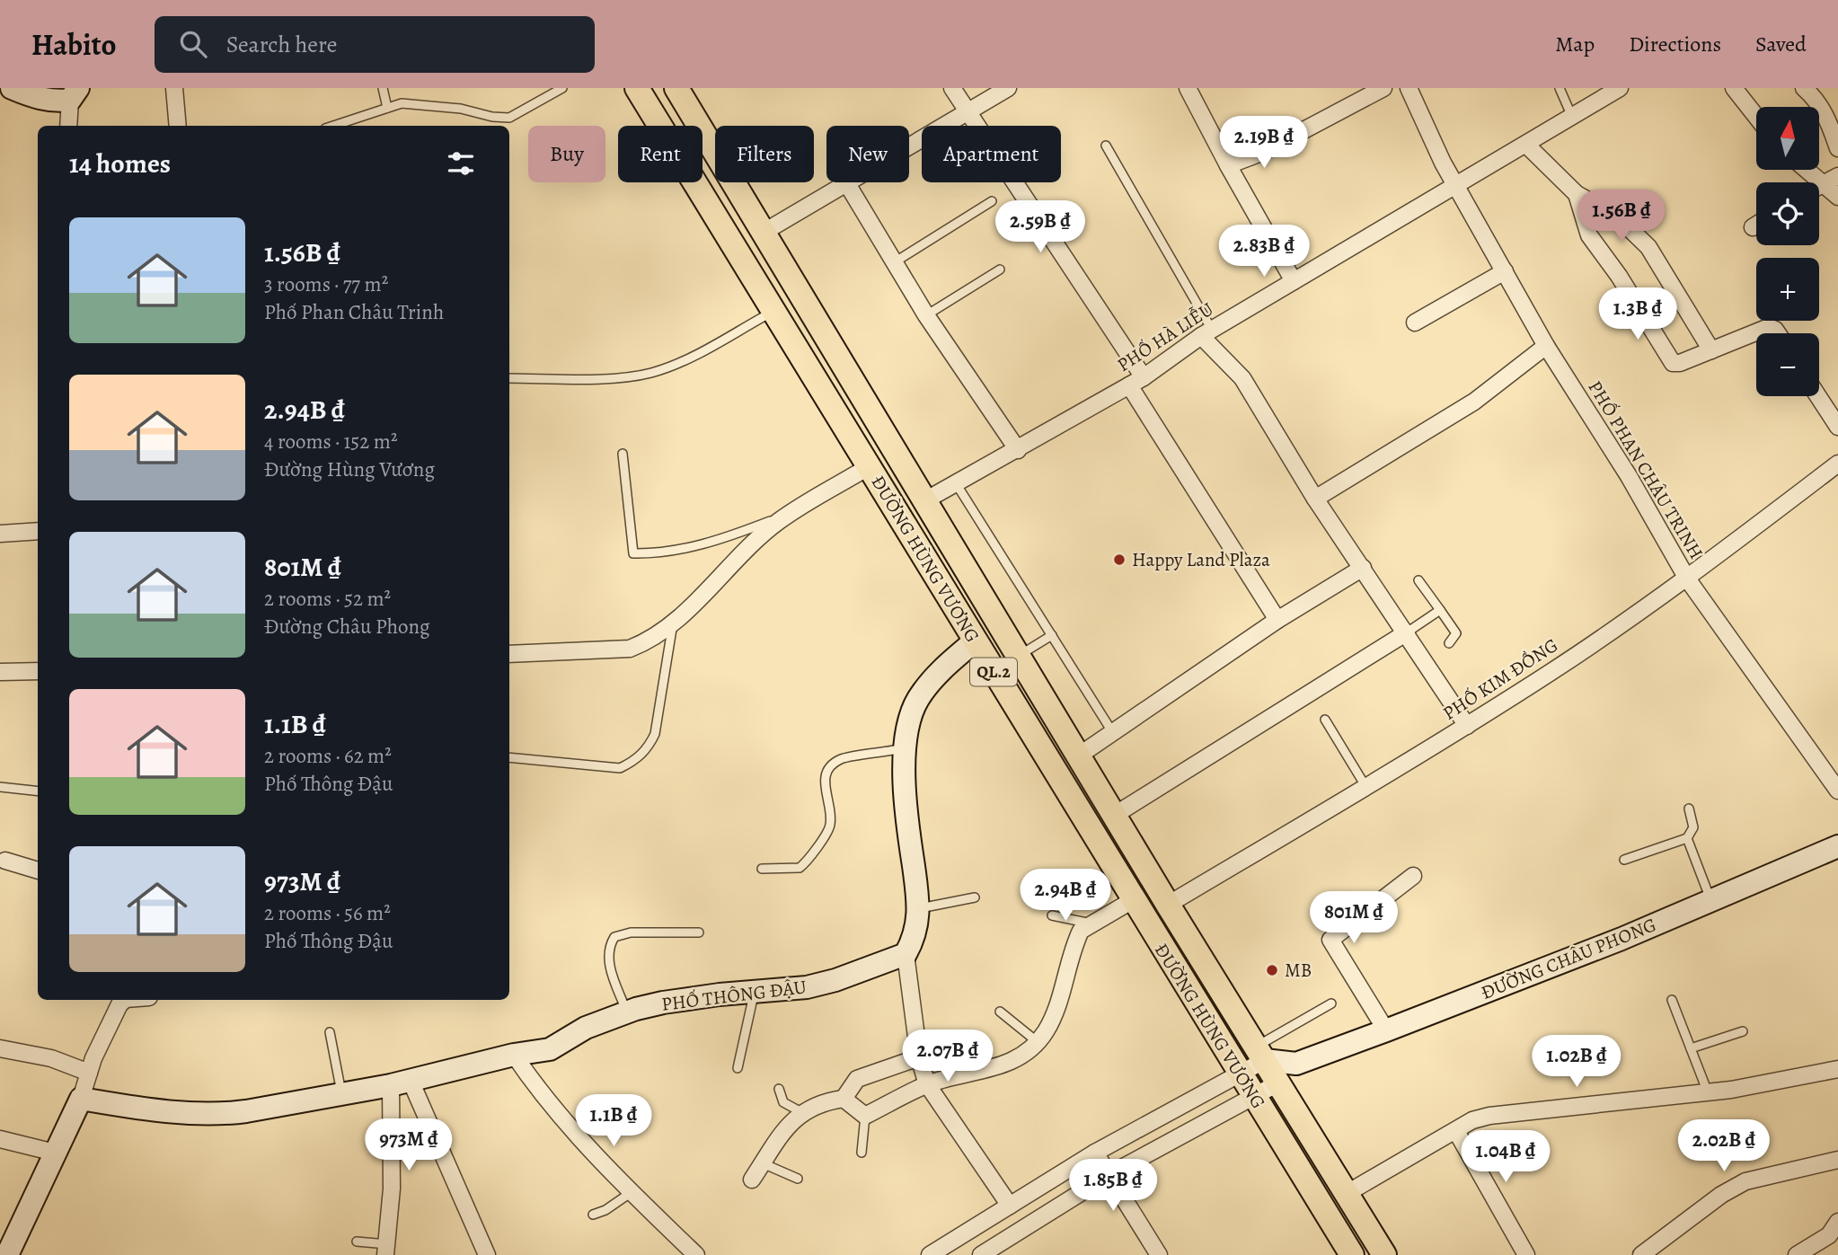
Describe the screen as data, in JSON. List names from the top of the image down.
{
  "streets": {
    "main road": ["ĐƯỜNG HÙNG VƯƠNG", "QL.2"],
    "street": [
      "PHỐ HÀ LIỄU",
      "PHỐ PHAN CHÂU TRINH",
      "PHỐ KIM ĐỒNG",
      "ĐƯỜNG CHÂU PHONG",
      "PHỐ THÔNG ĐẬU"
    ]
  },
  "crossings": [
    ["PHỐ HÀ LIỄU", "PHỐ PHAN CHÂU TRINH"],
    ["PHỐ HÀ LIỄU", "ĐƯỜNG HÙNG VƯƠNG"],
    ["PHỐ PHAN CHÂU TRINH", "PHỐ KIM ĐỒNG"],
    ["ĐƯỜNG HÙNG VƯƠNG", "PHỐ KIM ĐỒNG"],
    ["ĐƯỜNG HÙNG VƯƠNG", "ĐƯỜNG CHÂU PHONG"]
  ],
  "places": ["Happy Land Plaza", "MB"],
  "north": "top",
  "page": {
    "header": "Habito",
    "search": "Search here",
    "nav": ["Map", "Directions", "Saved"],
    "map_buttons": ["+", "−"],
    "price": [
      "2.19B ₫",
      "1.56B ₫",
      "2.59B ₫",
      "2.83B ₫",
      "1.3B ₫",
      "2.94B ₫",
      "801M ₫",
      "2.07B ₫",
      "1.02B ₫",
      "1.1B ₫",
      "973M ₫",
      "2.02B ₫",
      "1.04B ₫",
      "1.85B ₫"
    ],
    "chip": [
      "Buy",
      "Rent",
      "Filters",
      "New",
      "Apartment"
    ],
    "heading": "14 homes",
    "list": [
      {
        "name": "1.56B ₫",
        "note": "3 rooms · 77 m² · Phố Phan Châu Trinh"
      },
      {
        "name": "2.94B ₫",
        "note": "4 rooms · 152 m² · Đường Hùng Vương"
      },
      {
        "name": "801M ₫",
        "note": "2 rooms · 52 m² · Đường Châu Phong"
      },
      {
        "name": "1.1B ₫",
        "note": "2 rooms · 62 m² · Phố Thông Đậu"
      },
      {
        "name": "973M ₫",
        "note": "2 rooms · 56 m² · Phố Thông Đậu"
      }
    ]
  }
}
